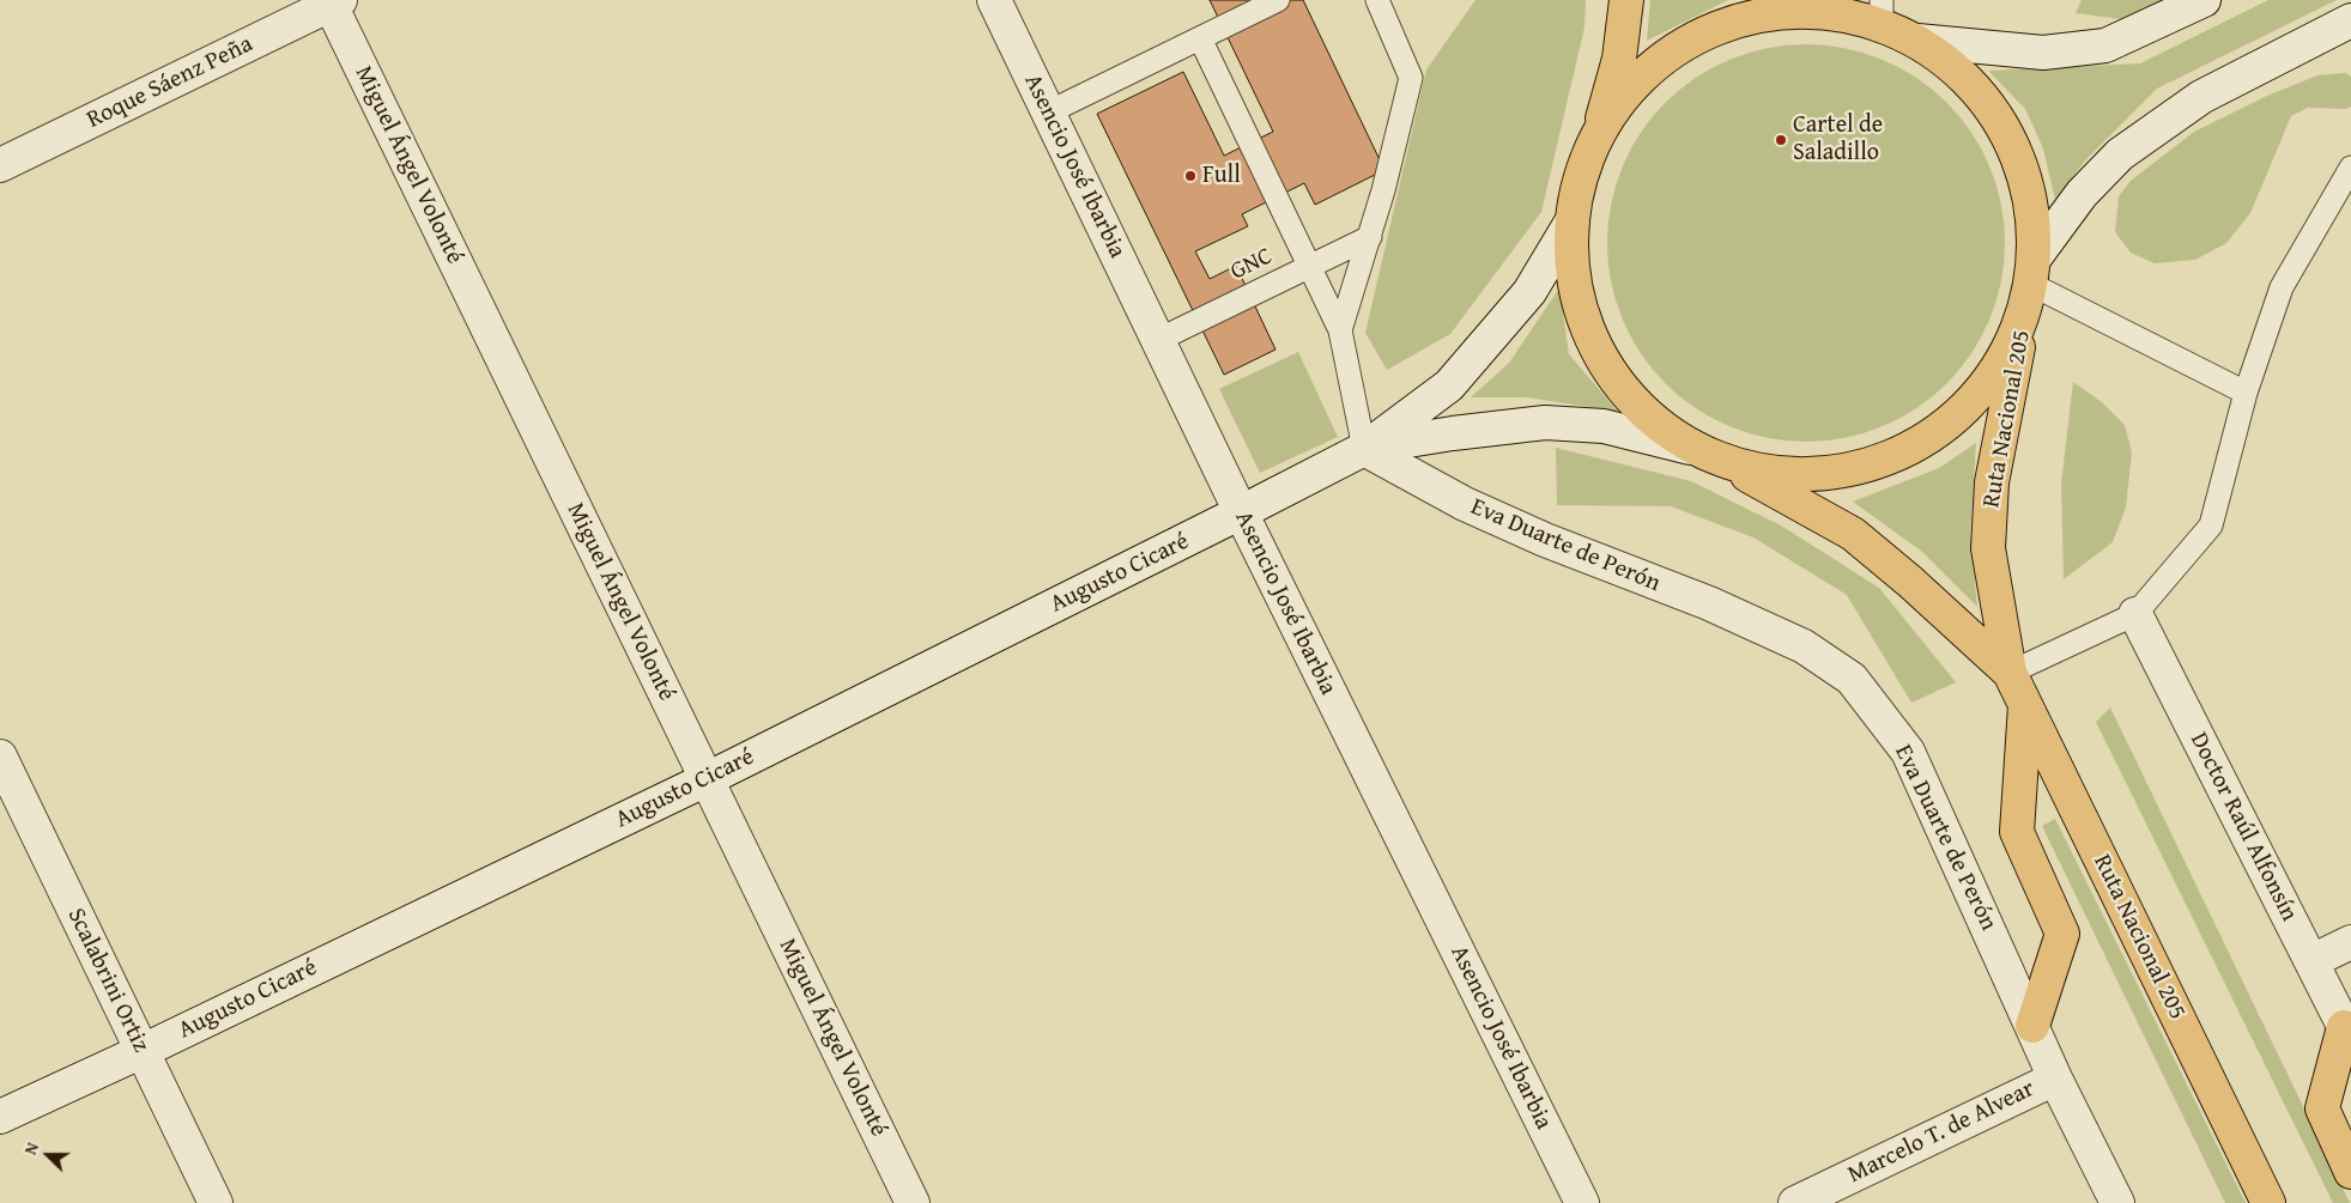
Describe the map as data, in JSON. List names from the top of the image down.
{
  "streets": {
    "main road": ["Ruta Nacional 205"],
    "street": [
      "Roque Sáenz Peña",
      "Miguel Ángel Volonté",
      "Asencio José Ibarbia",
      "Eva Duarte de Perón",
      "Augusto Cicaré",
      "Doctor Raúl Alfonsín",
      "Scalabrini Ortiz",
      "Marcelo T. de Alvear"
    ],
    "lane": ["GNC"]
  },
  "crossings": [
    ["Roque Sáenz Peña", "Miguel Ángel Volonté"],
    ["Miguel Ángel Volonté", "Augusto Cicaré"],
    ["Asencio José Ibarbia", "GNC"],
    ["Asencio José Ibarbia", "Augusto Cicaré"],
    ["Eva Duarte de Perón", "Augusto Cicaré"],
    ["Eva Duarte de Perón", "Marcelo T. de Alvear"],
    ["Augusto Cicaré", "Scalabrini Ortiz"]
  ],
  "places": ["Cartel de Saladillo", "Full"],
  "north": "left"
}
